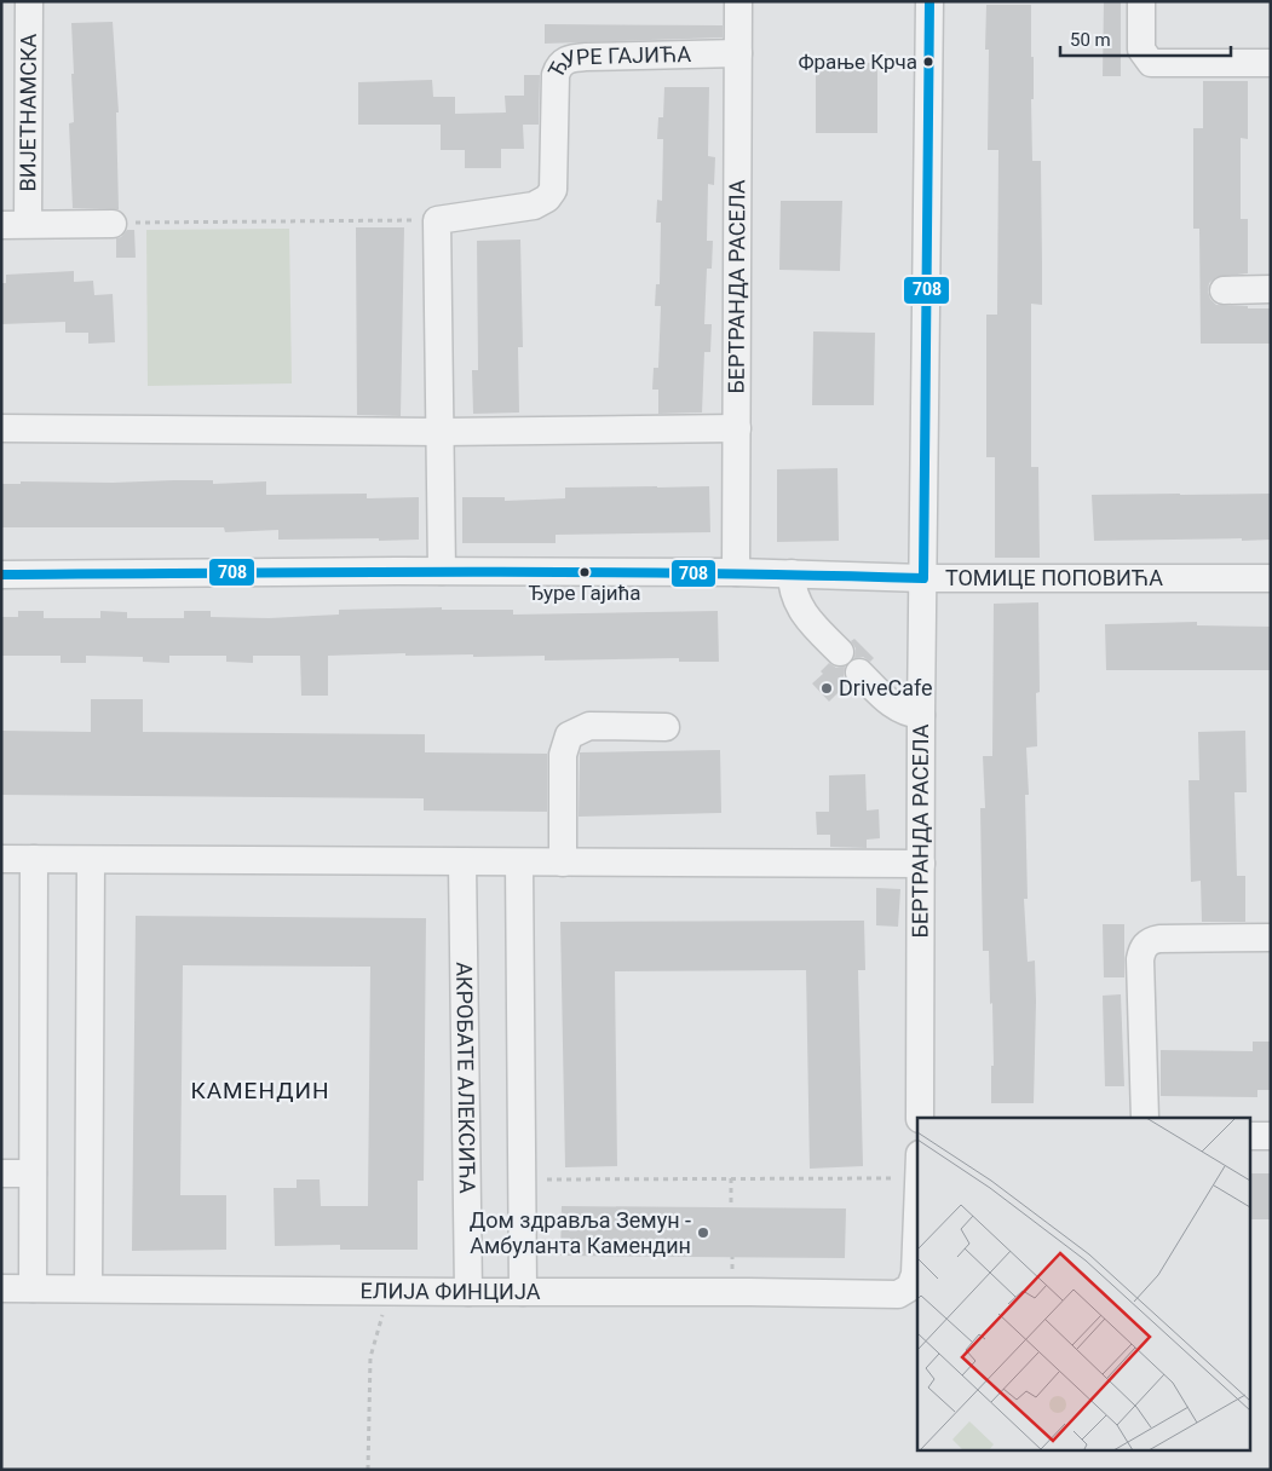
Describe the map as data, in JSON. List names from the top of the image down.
{
  "streets": {
    "street": [
      "ЂУРЕ ГАЈИЋА",
      "ВИЈЕТНАМСКА",
      "БЕРТРАНДА РАСЕЛА",
      "ТОМИЦЕ ПОПОВИЋА",
      "АКРОБАТЕ АЛЕКСИЋА",
      "ЕЛИЈА ФИНЦИЈА"
    ]
  },
  "crossings": [
    ["ЂУРЕ ГАЈИЋА", "БЕРТРАНДА РАСЕЛА"],
    ["БЕРТРАНДА РАСЕЛА", "ТОМИЦЕ ПОПОВИЋА"],
    ["АКРОБАТЕ АЛЕКСИЋА", "ЕЛИЈА ФИНЦИЈА"]
  ],
  "districts": ["КАМЕНДИН"],
  "places": [
    "Фрање Крча",
    "Ђуре Гајића",
    "DriveCafe",
    "Дом здравља Земун - Амбуланта Камендин"
  ],
  "lines": ["transit line 708"],
  "scale_bar": "50 m"
}
